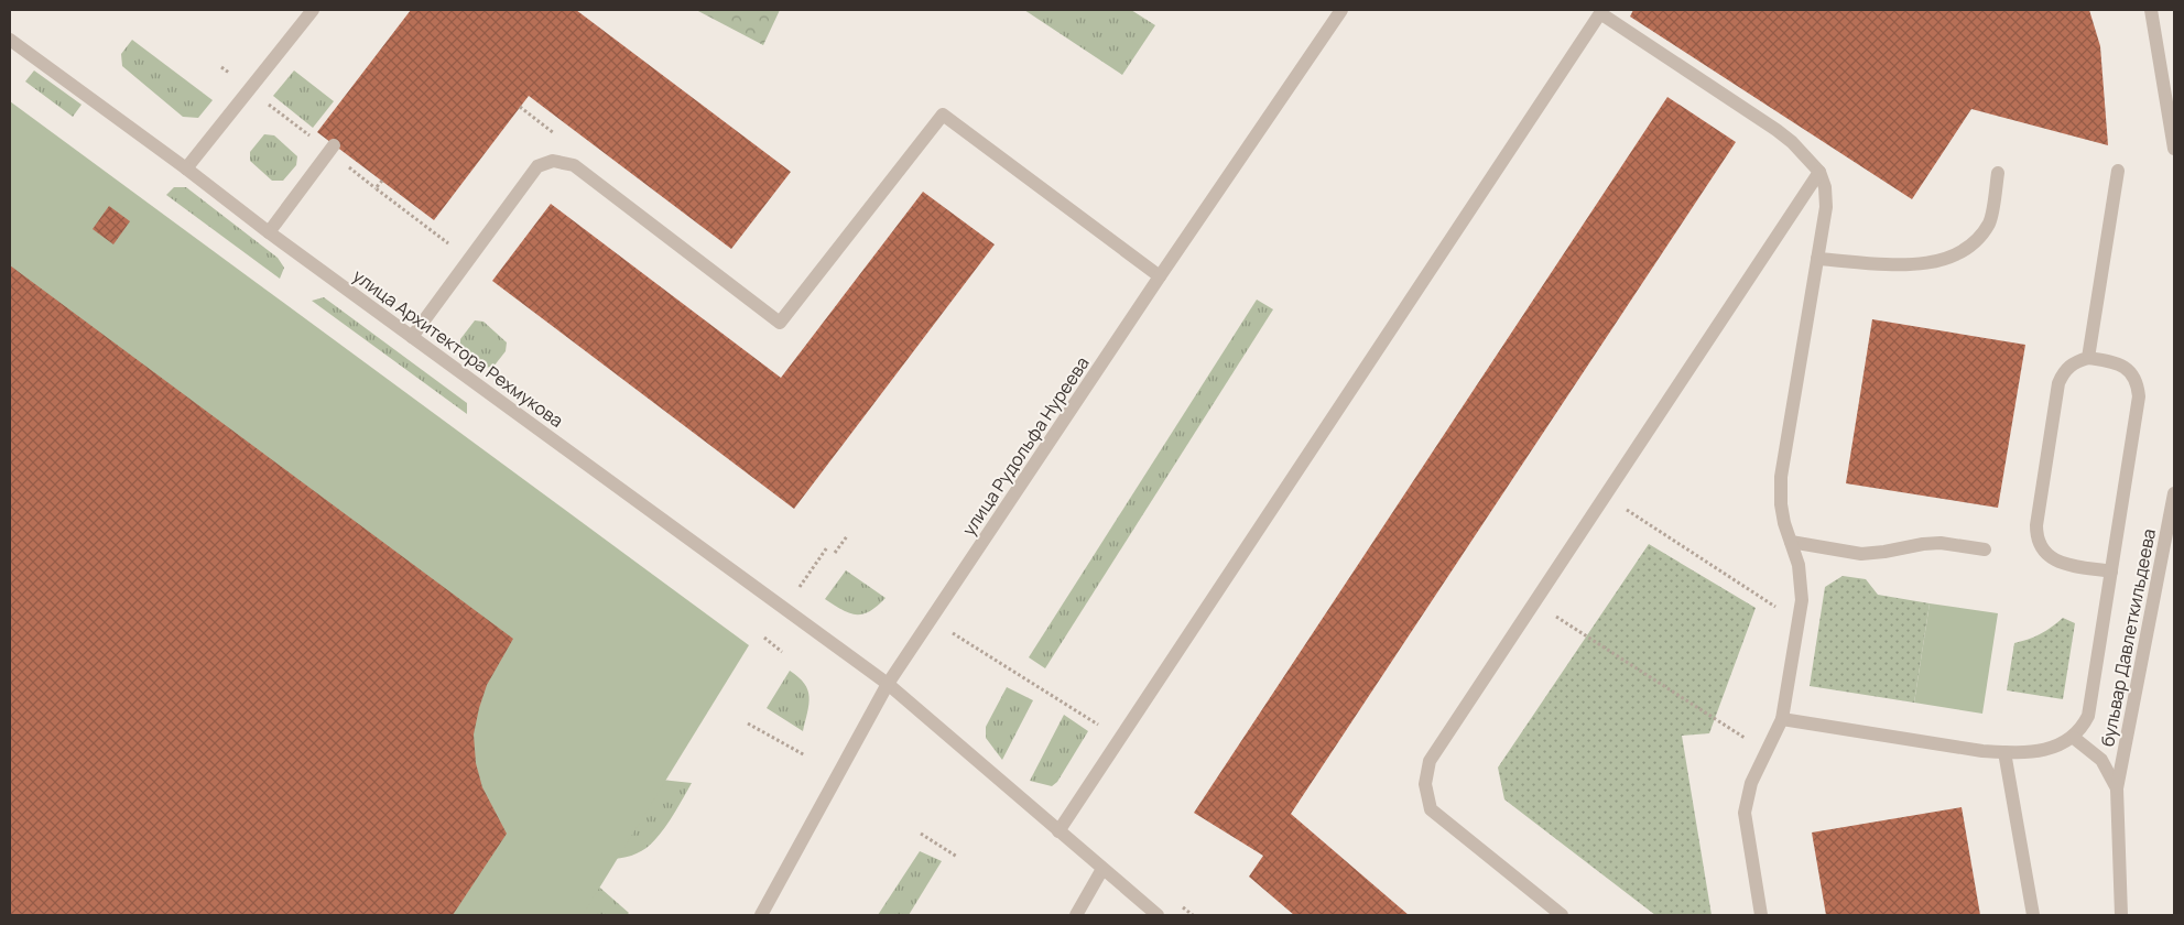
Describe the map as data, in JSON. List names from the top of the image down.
{
  "streets": {
    "street": ["улица Архитектора Рехмукова", "улица Рудольфа Нуреева", "бульвар Давлеткильдеева"]
  },
  "crossings": [
    ["улица Архитектора Рехмукова", "улица Рудольфа Нуреева"]
  ]
}
